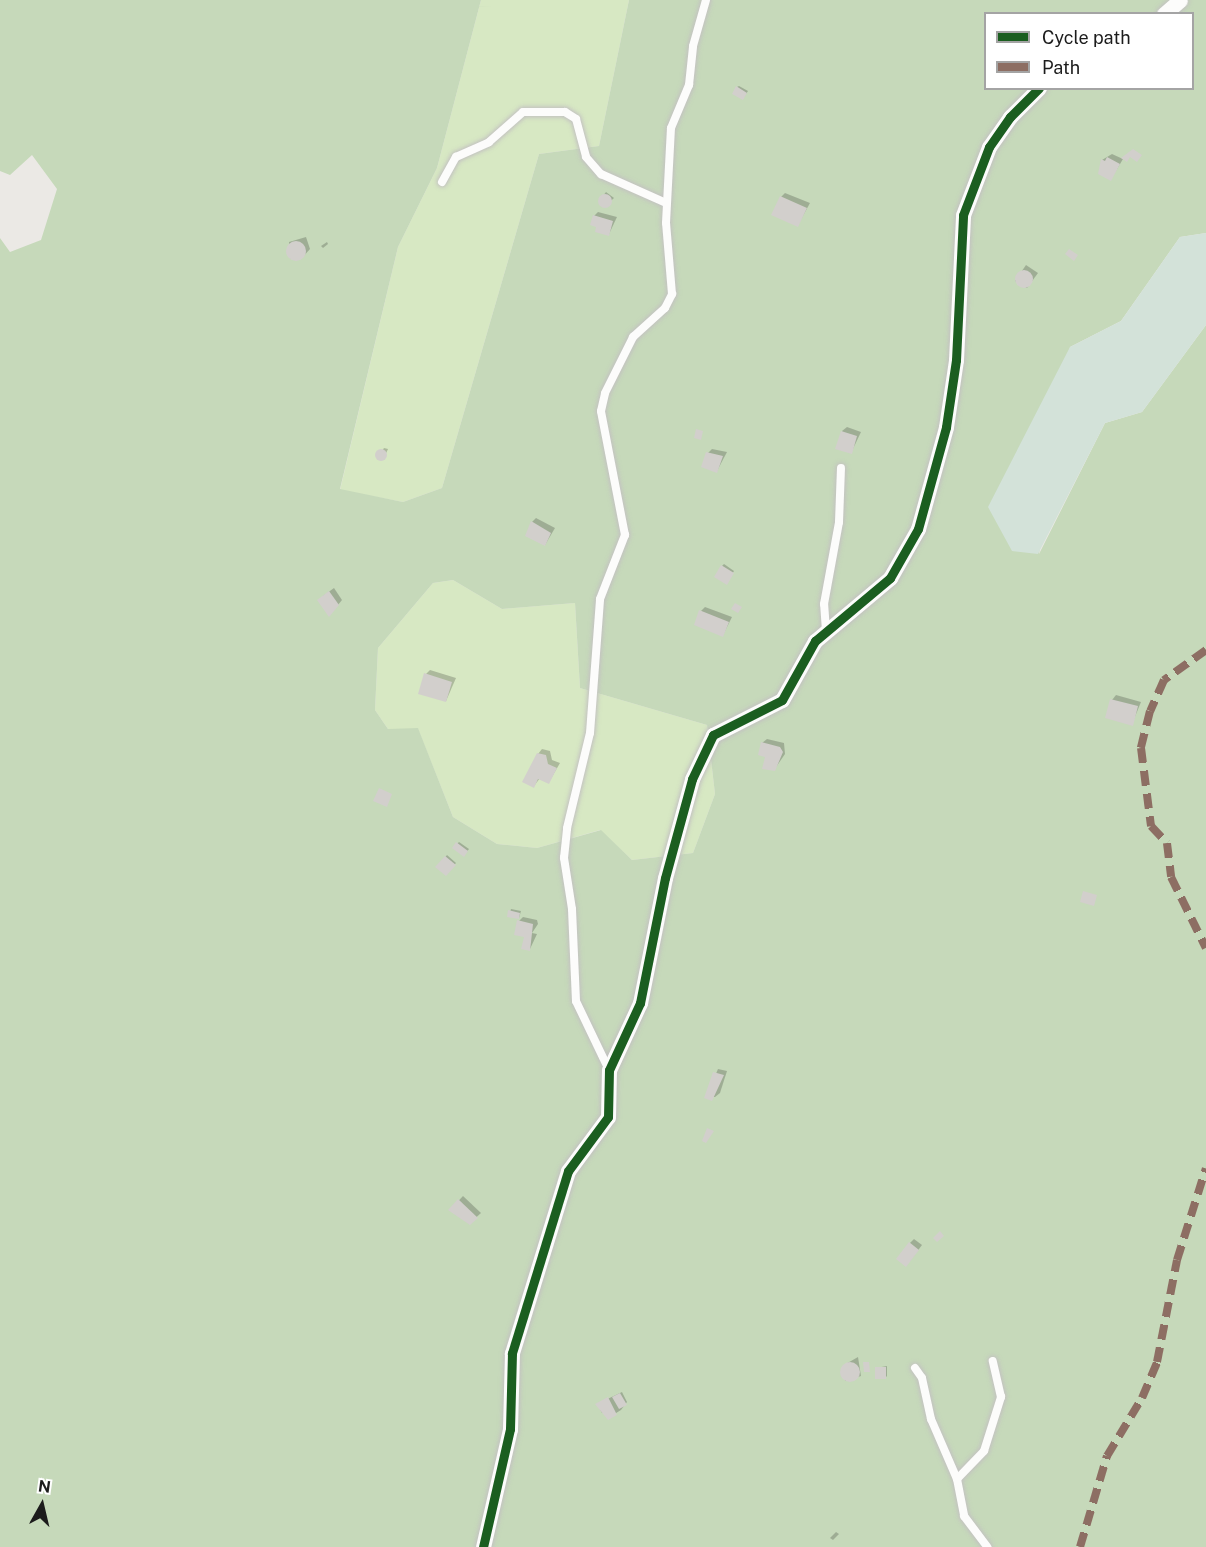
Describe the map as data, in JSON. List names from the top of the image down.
{
  "legend": ["Cycle path", "Path"],
  "north": "top"
}
